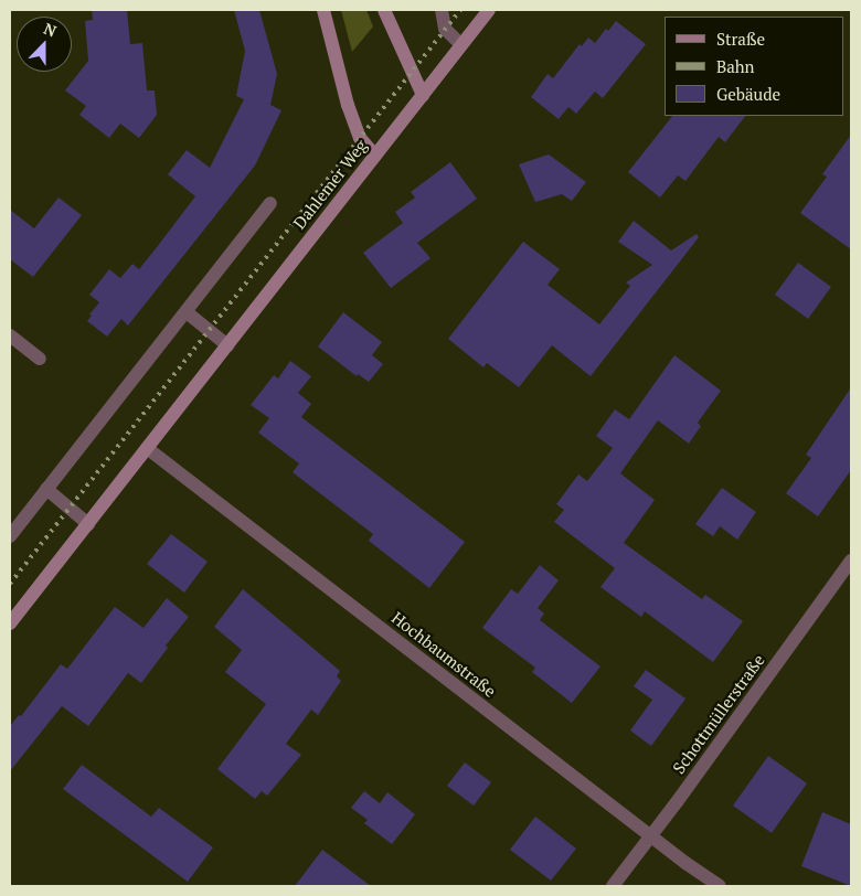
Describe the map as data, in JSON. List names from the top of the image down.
{
  "streets": {
    "main road": ["Dahlemer Weg"],
    "street": ["Hochbaumstraße", "Schottmüllerstraße"]
  },
  "crossings": [
    ["Dahlemer Weg", "Hochbaumstraße"],
    ["Hochbaumstraße", "Schottmüllerstraße"]
  ],
  "legend": ["Straße", "Bahn", "Gebäude"],
  "north": "top"
}
